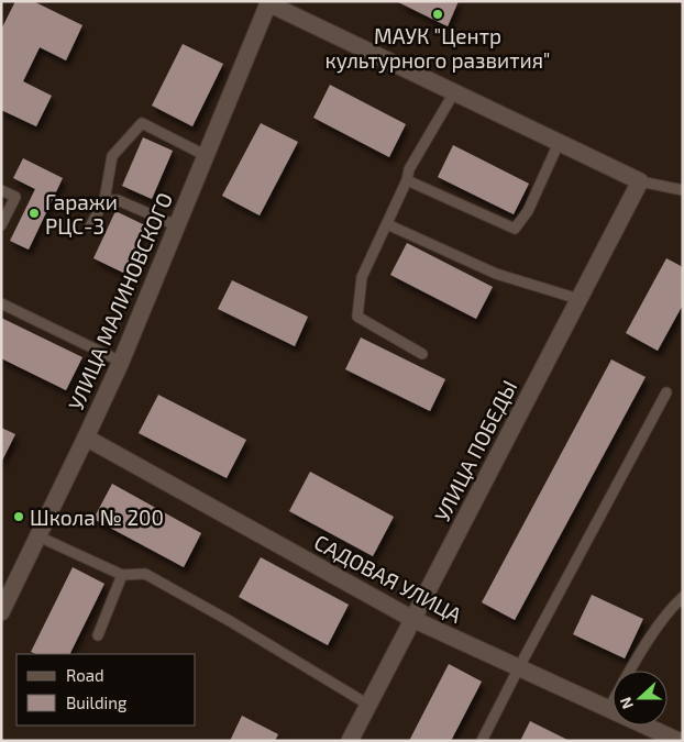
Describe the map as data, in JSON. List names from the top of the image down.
{
  "streets": {
    "street": ["УЛИЦА МАЛИНОВСКОГО", "УЛИЦА ПОБЕДЫ", "САДОВАЯ УЛИЦА"]
  },
  "crossings": [
    ["УЛИЦА МАЛИНОВСКОГО", "САДОВАЯ УЛИЦА"],
    ["УЛИЦА ПОБЕДЫ", "САДОВАЯ УЛИЦА"]
  ],
  "places": ["МАУК \"Центр культурного развития\"", "Гаражи РЦС-3", "Школа № 200"],
  "legend": ["Road", "Building"],
  "north": "left"
}
